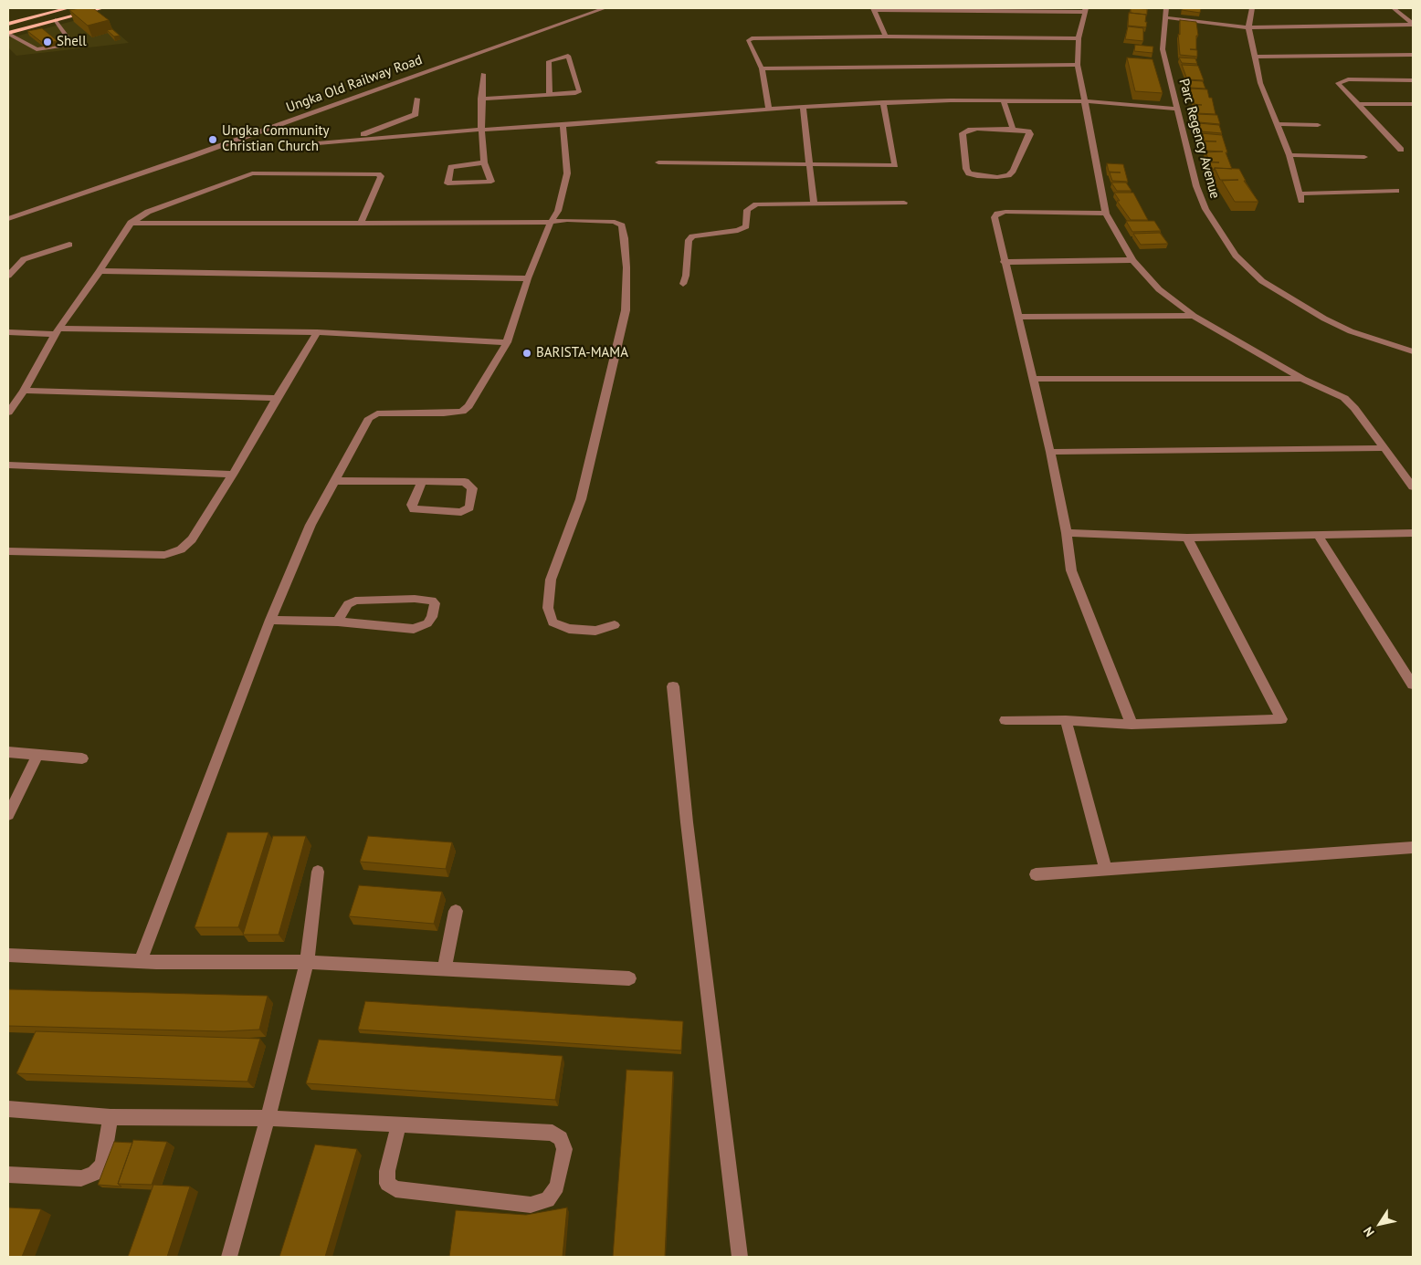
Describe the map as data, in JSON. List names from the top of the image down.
{
  "streets": {
    "street": ["Ungka Old Railway Road", "Parc Regency Avenue"]
  },
  "places": ["Shell", "Ungka Community Christian Church", "BARISTA-MAMA"],
  "north": "bottom left"
}
